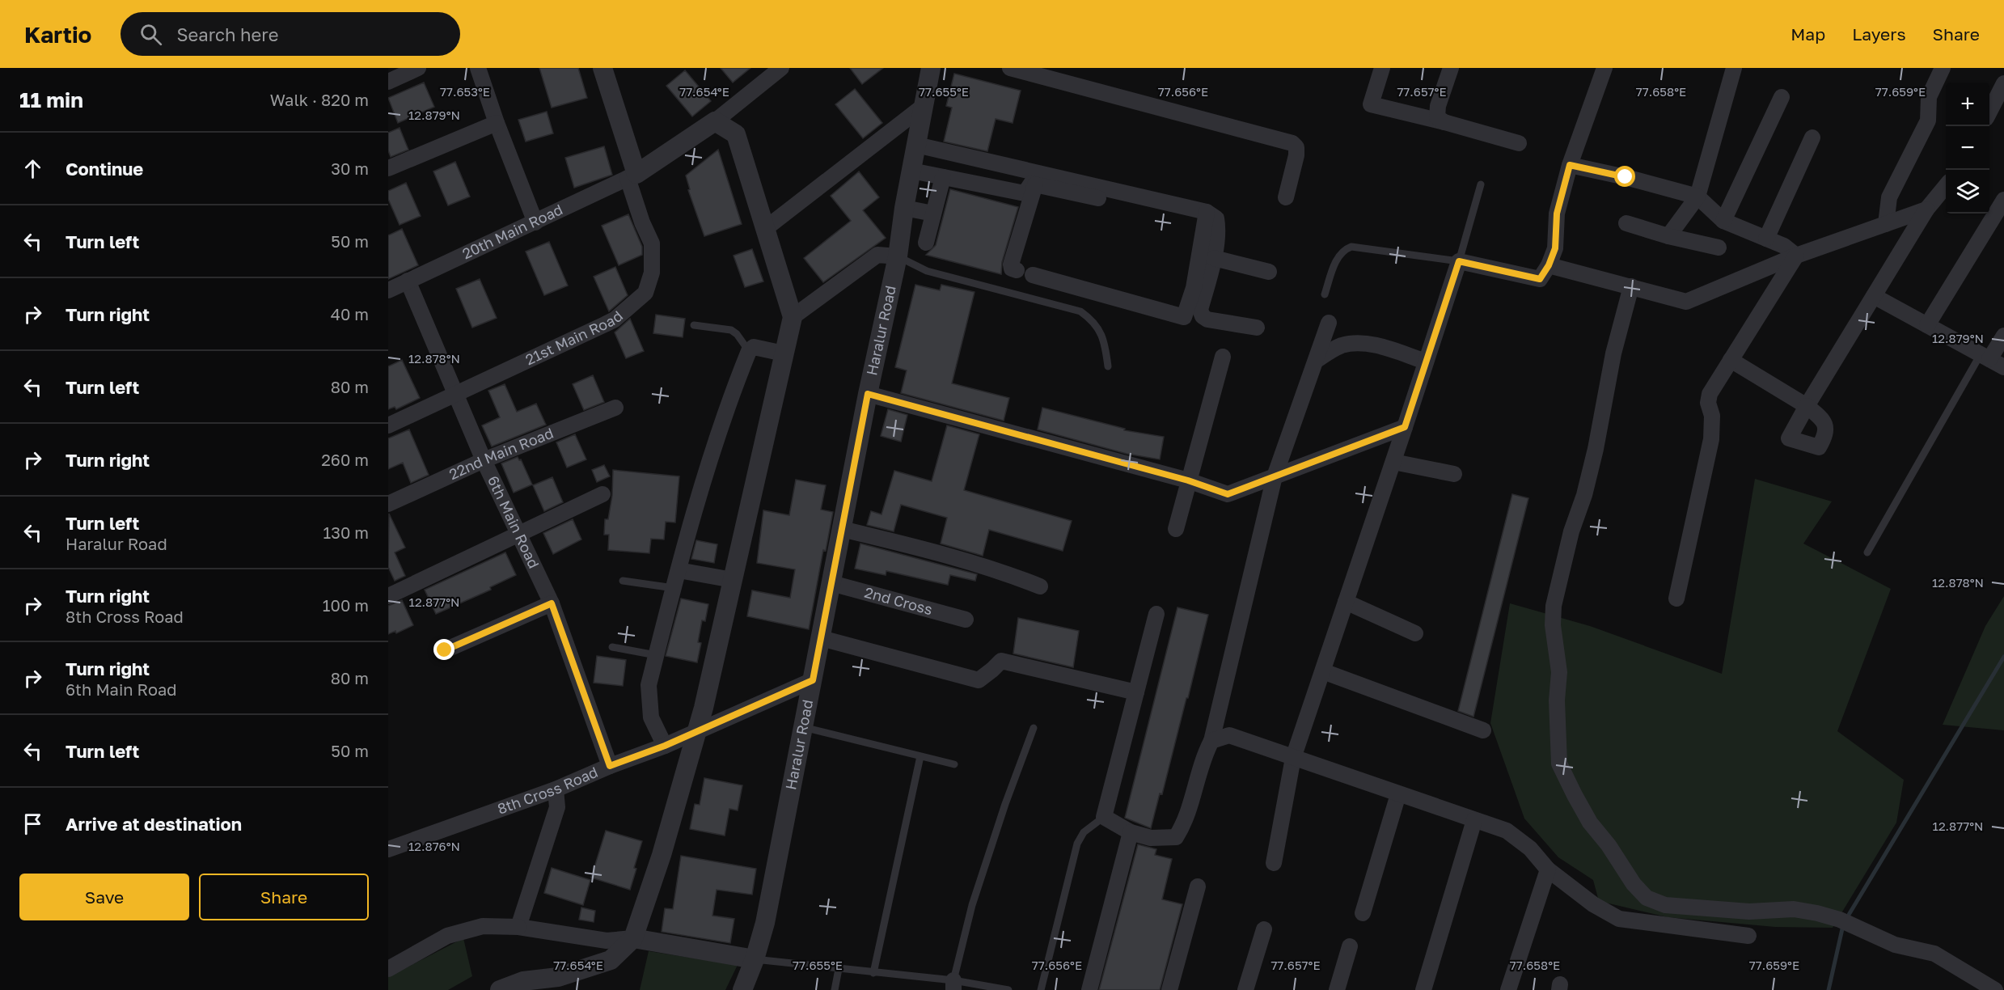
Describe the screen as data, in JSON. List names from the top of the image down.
{
  "streets": {
    "street": [
      "20th Main Road",
      "Haralur Road",
      "21st Main Road",
      "22nd Main Road",
      "6th Main Road",
      "2nd Cross",
      "8th Cross Road"
    ]
  },
  "crossings": [
    ["20th Main Road", "21st Main Road"],
    ["20th Main Road", "6th Main Road"],
    ["Haralur Road", "2nd Cross"],
    ["Haralur Road", "8th Cross Road"],
    ["21st Main Road", "6th Main Road"],
    ["22nd Main Road", "6th Main Road"],
    ["6th Main Road", "8th Cross Road"]
  ],
  "page": {
    "header": "Kartio",
    "search": "Search here",
    "nav": ["Map", "Layers", "Share"],
    "heading": ["11 min", "Walk · 820 m"],
    "map_buttons": ["+", "−"],
    "list": [
      ["Continue", "30 m"],
      ["Turn left", "50 m"],
      ["Turn right", "40 m"],
      ["Turn left", "80 m"],
      ["Turn right", "260 m"],
      ["Turn left", "Haralur Road", "130 m"],
      ["Turn right", "8th Cross Road", "100 m"],
      ["Turn right", "6th Main Road", "80 m"],
      ["Turn left", "50 m"],
      "Arrive at destination"
    ],
    "buttons": ["Save", "Share"]
  },
  "coordinates": [
    "77.653°E",
    "77.654°E",
    "77.655°E",
    "77.656°E",
    "77.657°E",
    "77.658°E",
    "77.659°E",
    "12.879°N",
    "12.878°N",
    "12.877°N",
    "12.876°N"
  ]
}
